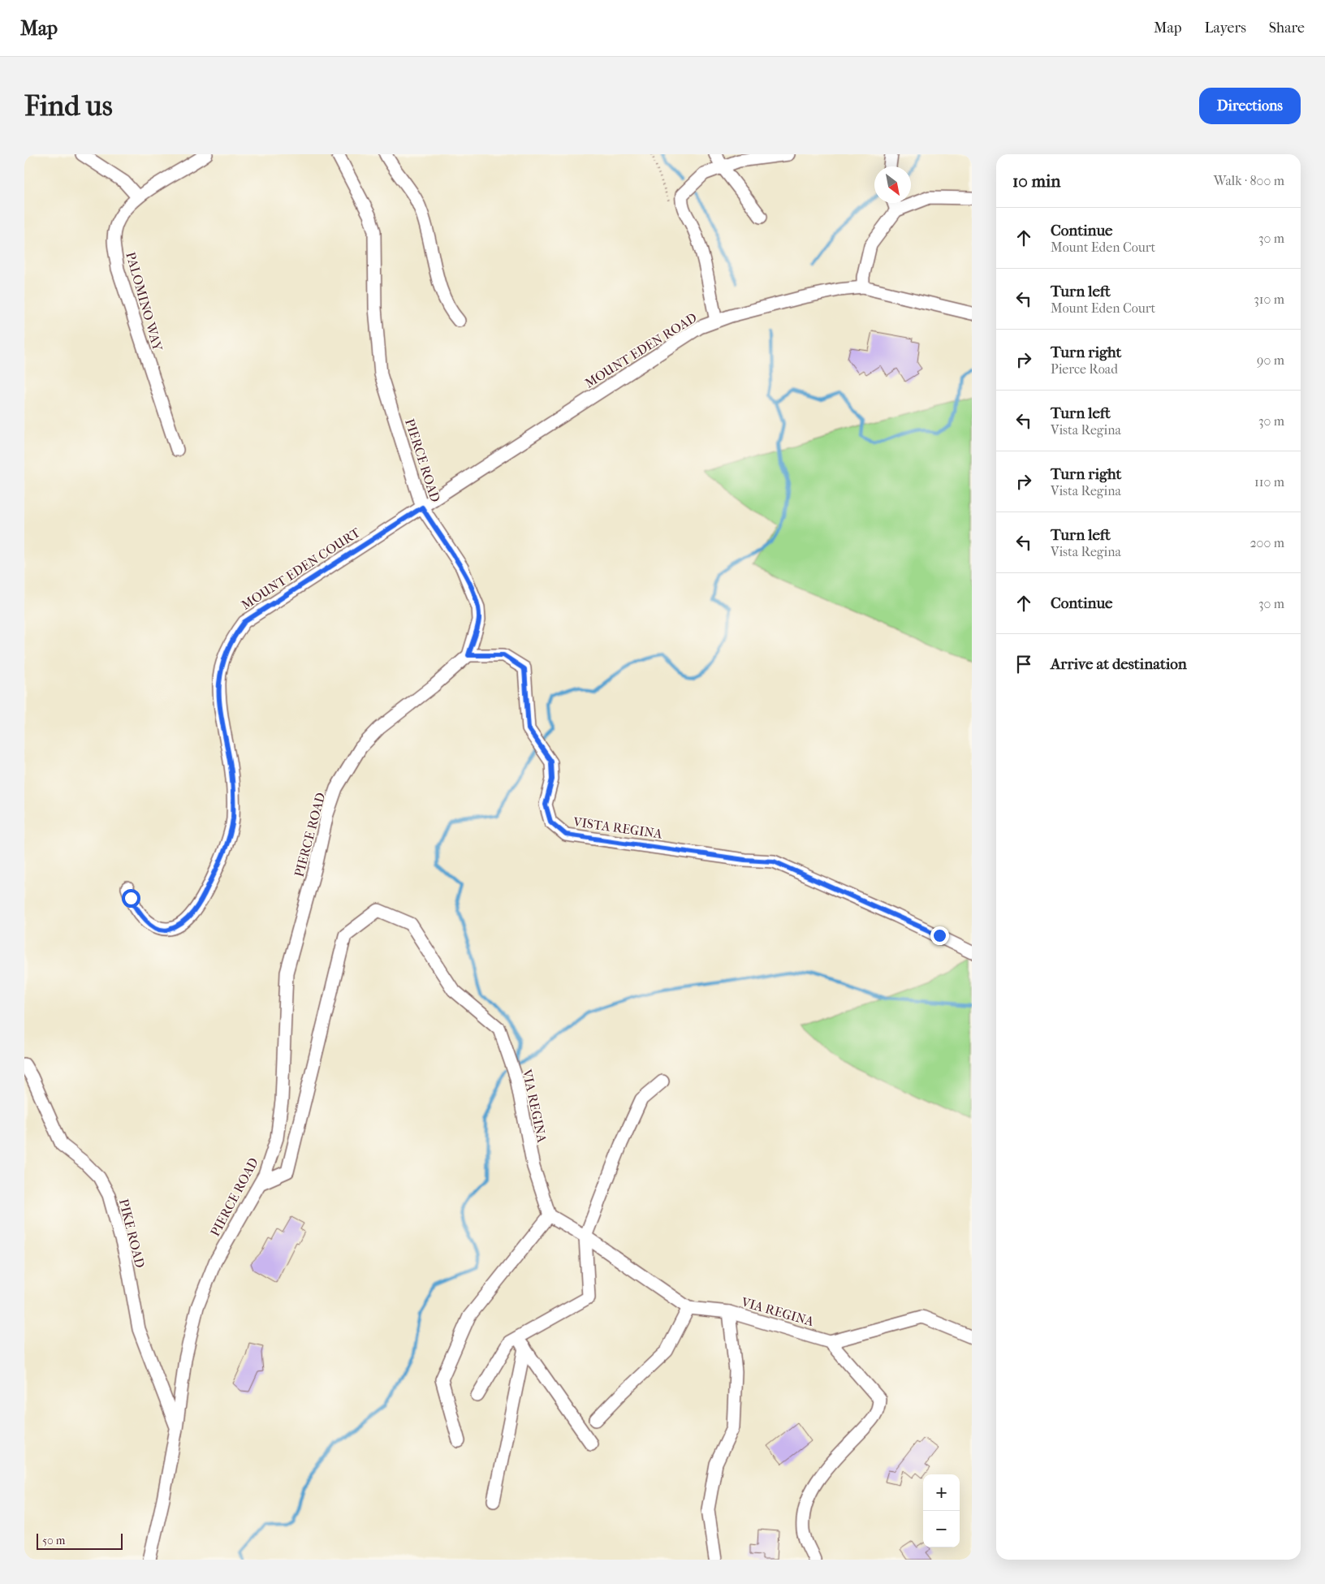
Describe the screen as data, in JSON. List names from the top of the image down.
{
  "streets": {
    "street": [
      "PALOMINO WAY",
      "MOUNT EDEN ROAD",
      "PIERCE ROAD",
      "MOUNT EDEN COURT",
      "VISTA REGINA",
      "VIA REGINA",
      "PIKE ROAD"
    ]
  },
  "crossings": [
    ["MOUNT EDEN ROAD", "PIERCE ROAD"],
    ["MOUNT EDEN ROAD", "MOUNT EDEN COURT"],
    ["PIERCE ROAD", "MOUNT EDEN COURT"],
    ["PIERCE ROAD", "VISTA REGINA"],
    ["PIERCE ROAD", "VIA REGINA"],
    ["PIERCE ROAD", "PIKE ROAD"]
  ],
  "scale_bar": "50 m",
  "north": "bottom right",
  "page": {
    "header": "Map",
    "nav": ["Map", "Layers", "Share"],
    "buttons": "Directions",
    "title": "Find us",
    "heading": ["10 min", "Walk · 800 m"],
    "list": [
      ["Continue", "Mount Eden Court", "30 m"],
      ["Turn left", "Mount Eden Court", "310 m"],
      ["Turn right", "Pierce Road", "90 m"],
      ["Turn left", "Vista Regina", "30 m"],
      ["Turn right", "Vista Regina", "110 m"],
      ["Turn left", "Vista Regina", "200 m"],
      ["Continue", "30 m"],
      "Arrive at destination"
    ],
    "map_buttons": ["+", "−"],
    "scale": "50 m"
  }
}
